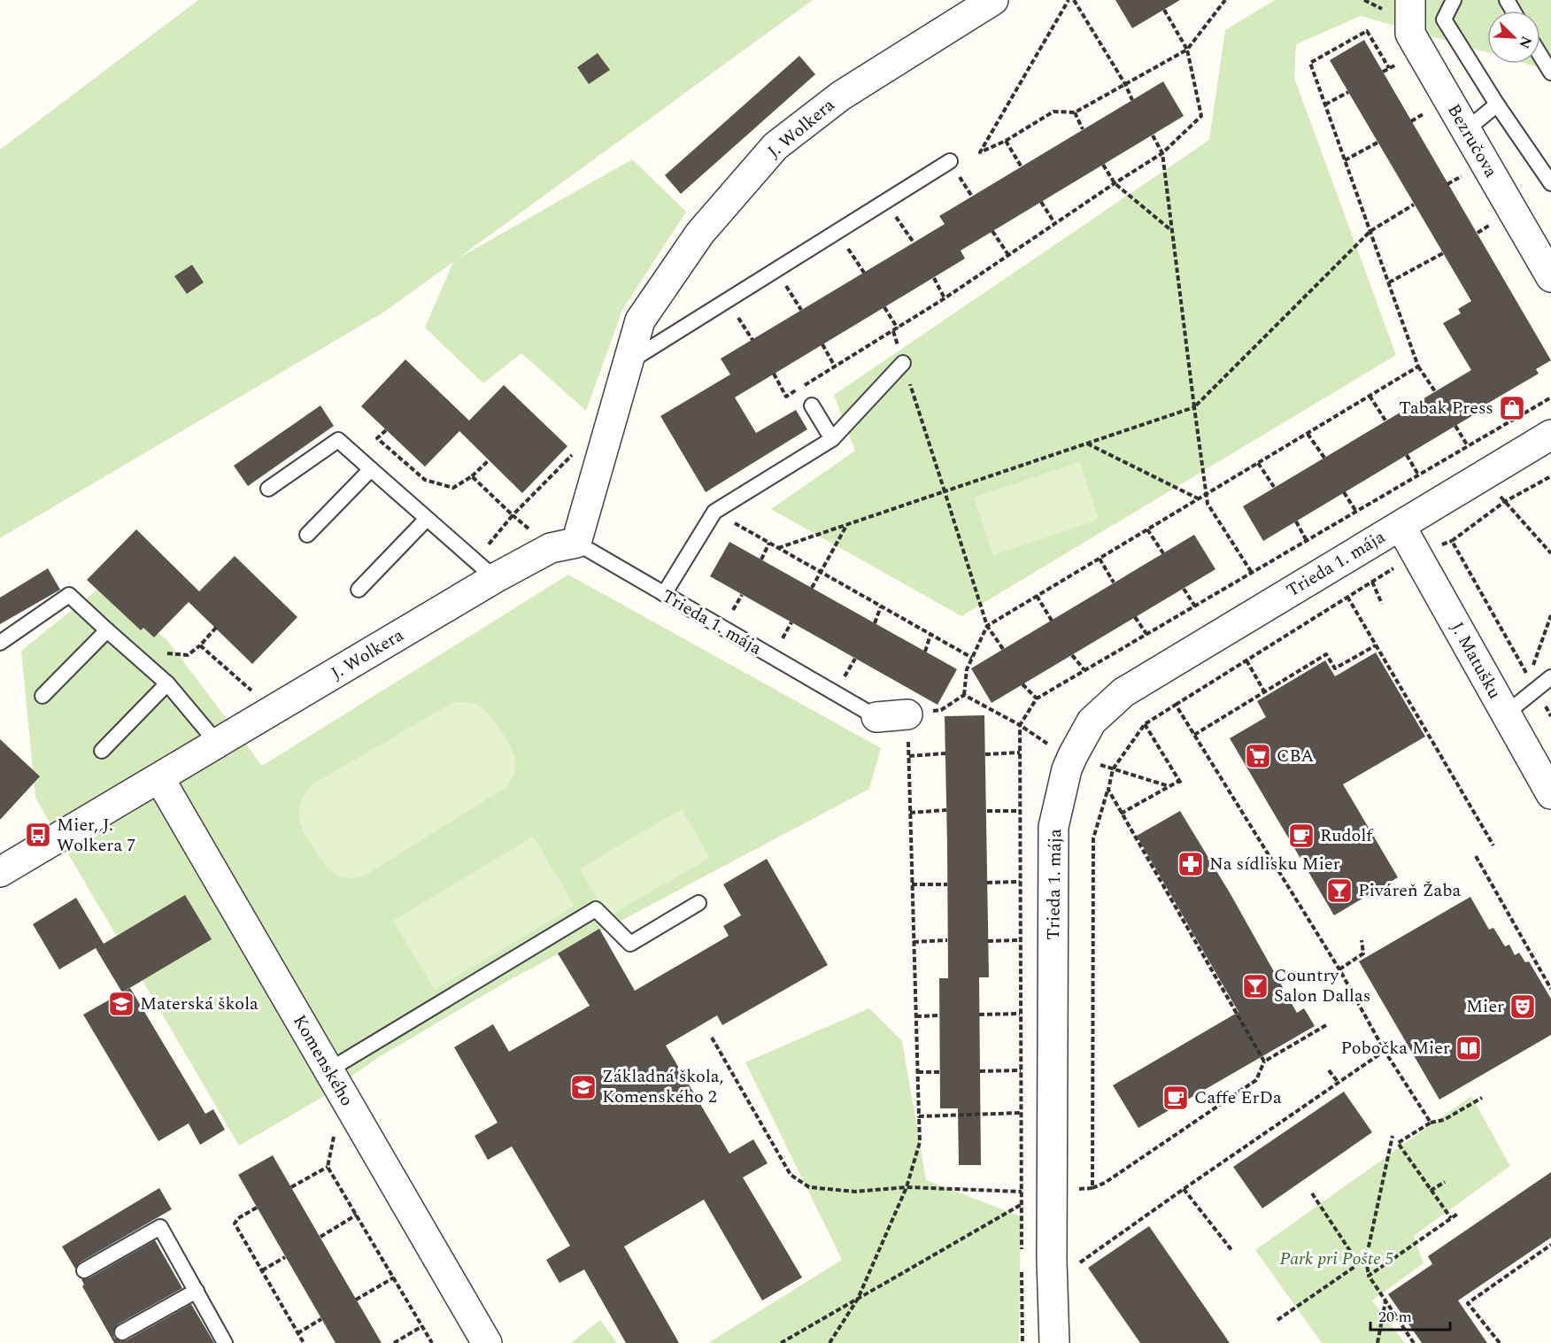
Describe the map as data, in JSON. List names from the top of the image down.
{
  "streets": {
    "street": [
      "J. Wolkera",
      "Bezručova",
      "Trieda 1. mája",
      "J. Matušku",
      "Komenského"
    ]
  },
  "crossings": [
    ["J. Wolkera", "Trieda 1. mája"],
    ["J. Wolkera", "Komenského"],
    ["Trieda 1. mája", "J. Matušku"]
  ],
  "parks": ["Park pri Pošte 5"],
  "places": {
    "shop": ["Tabak Press"],
    "supermarket": ["CBA"],
    "bus stop": ["Mier, J. Wolkera 7"],
    "cafe": ["Rudolf", "Caffe ErDa"],
    "pharmacy": ["Na sídlisku Mier"],
    "bar": ["Piváreň Žaba", "Country Salon Dallas"],
    "school or university": ["Materská škola", "Základná škola, Komenského 2"],
    "theatre": ["Mier"],
    "library": ["Pobočka Mier"]
  },
  "scale_bar": "20 m",
  "north": "bottom right"
}
